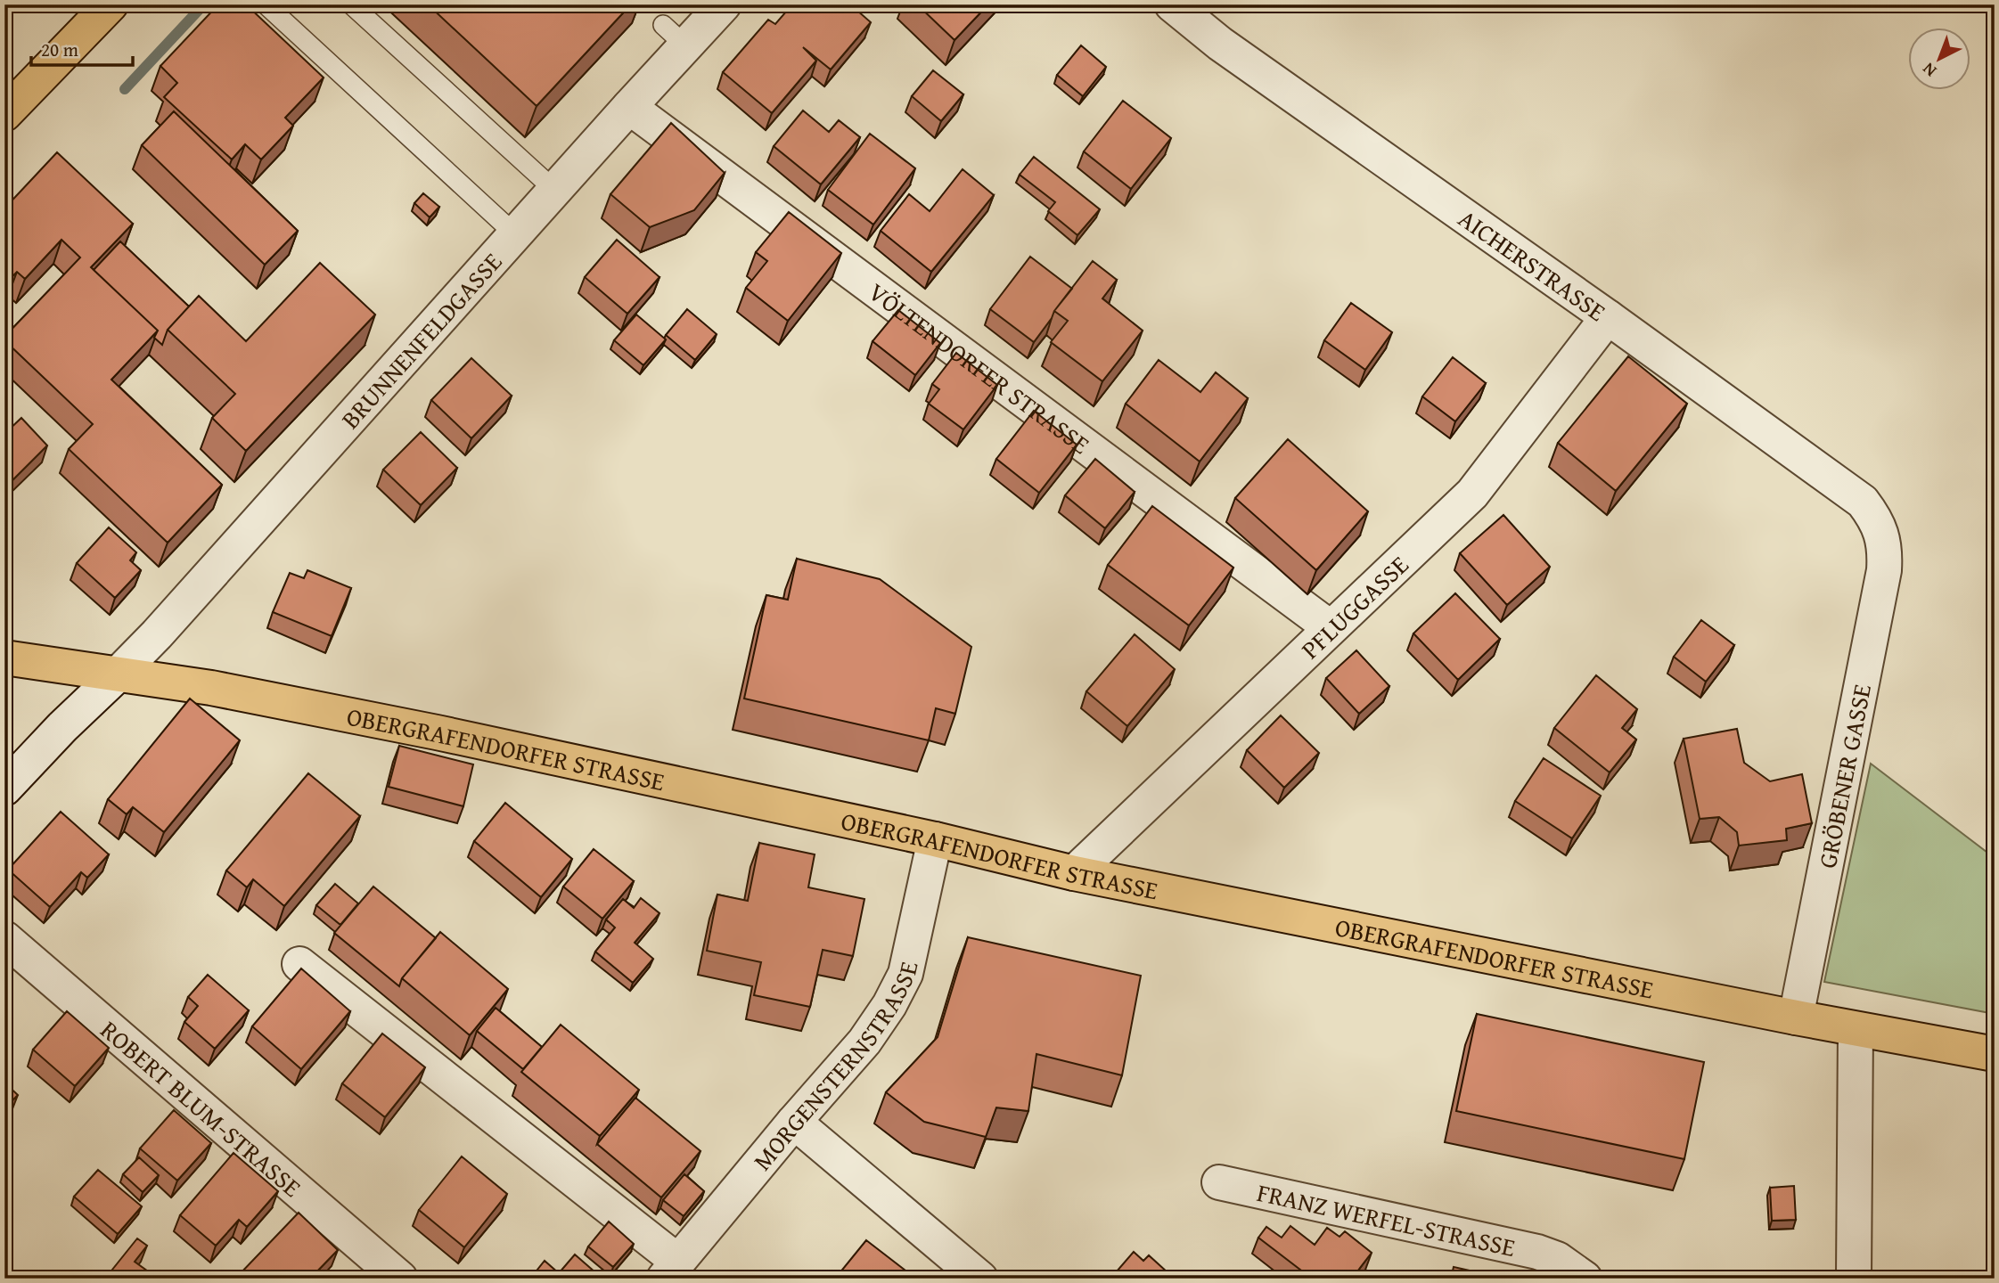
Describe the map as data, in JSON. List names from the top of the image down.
{
  "streets": {
    "main road": ["OBERGRAFENDORFER STRASSE"],
    "street": [
      "AICHERSTRASSE",
      "BRUNNENFELDGASSE",
      "VÖLTENDORFER STRASSE",
      "PFLUGGASSE",
      "GRÖBENER GASSE",
      "MORGENSTERNSTRASSE",
      "ROBERT BLUM-STRASSE",
      "FRANZ WERFEL-STRASSE"
    ]
  },
  "crossings": [
    ["AICHERSTRASSE", "PFLUGGASSE"],
    ["AICHERSTRASSE", "GRÖBENER GASSE"],
    ["BRUNNENFELDGASSE", "VÖLTENDORFER STRASSE"],
    ["BRUNNENFELDGASSE", "OBERGRAFENDORFER STRASSE"],
    ["VÖLTENDORFER STRASSE", "PFLUGGASSE"],
    ["PFLUGGASSE", "OBERGRAFENDORFER STRASSE"],
    ["OBERGRAFENDORFER STRASSE", "GRÖBENER GASSE"],
    ["OBERGRAFENDORFER STRASSE", "MORGENSTERNSTRASSE"]
  ],
  "scale_bar": "20 m",
  "north": "bottom left"
}
